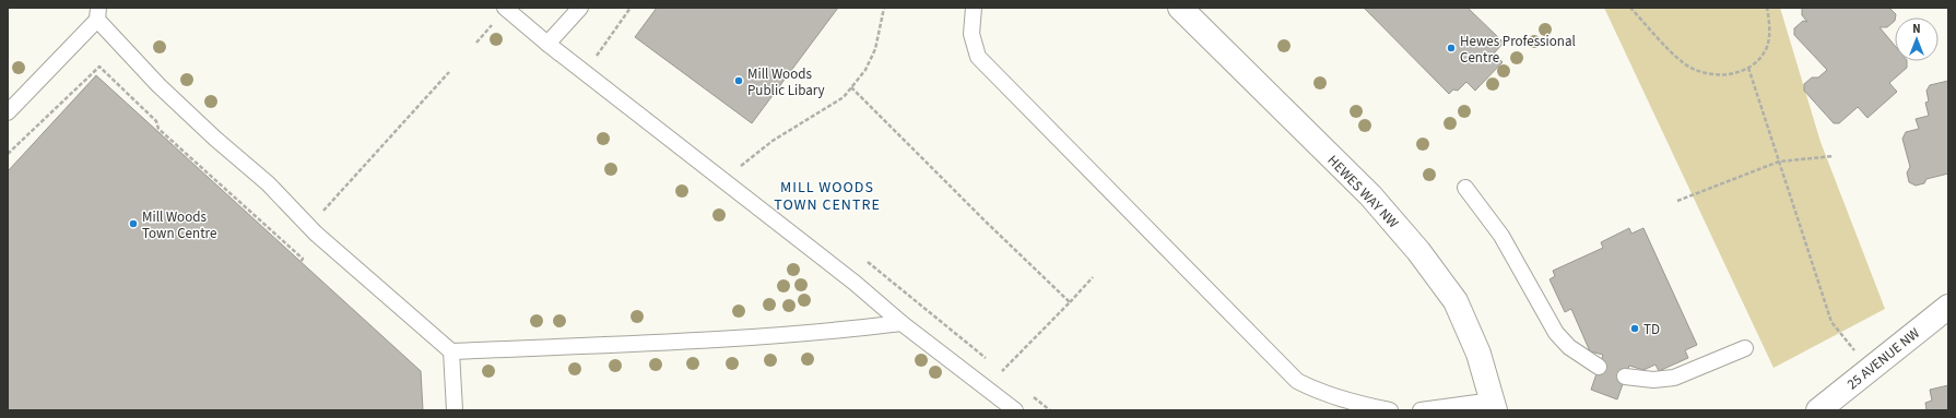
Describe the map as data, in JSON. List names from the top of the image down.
{
  "streets": {
    "street": ["HEWES WAY NW", "25 AVENUE NW"]
  },
  "districts": ["MILL WOODS TOWN CENTRE"],
  "places": [
    "Hewes Professional Centre",
    "Mill Woods Public Libary",
    "Mill Woods Town Centre",
    "TD"
  ],
  "north": "top"
}
